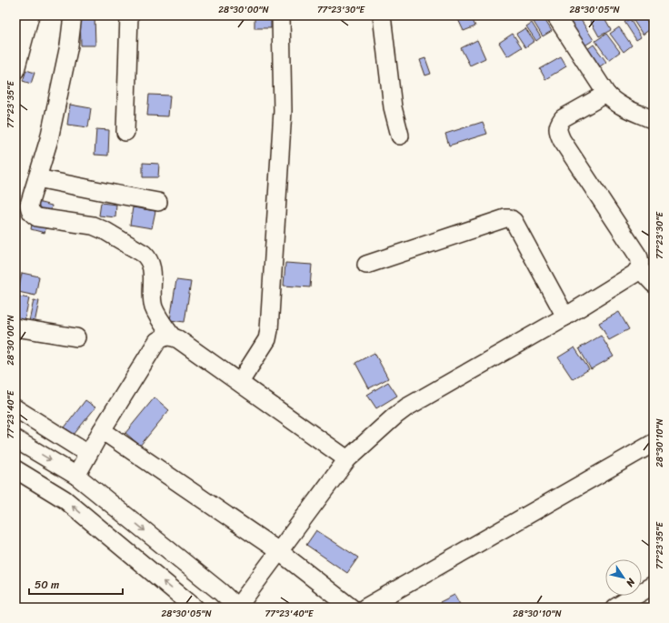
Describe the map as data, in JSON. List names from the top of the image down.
{
  "scale_bar": "50 m",
  "north": "bottom right",
  "coordinates": [
    "28°30'00\"N",
    "77°23'30\"E",
    "28°30'05\"N",
    "77°23'35\"E",
    "77°23'40\"E",
    "28°30'10\"N"
  ]
}
